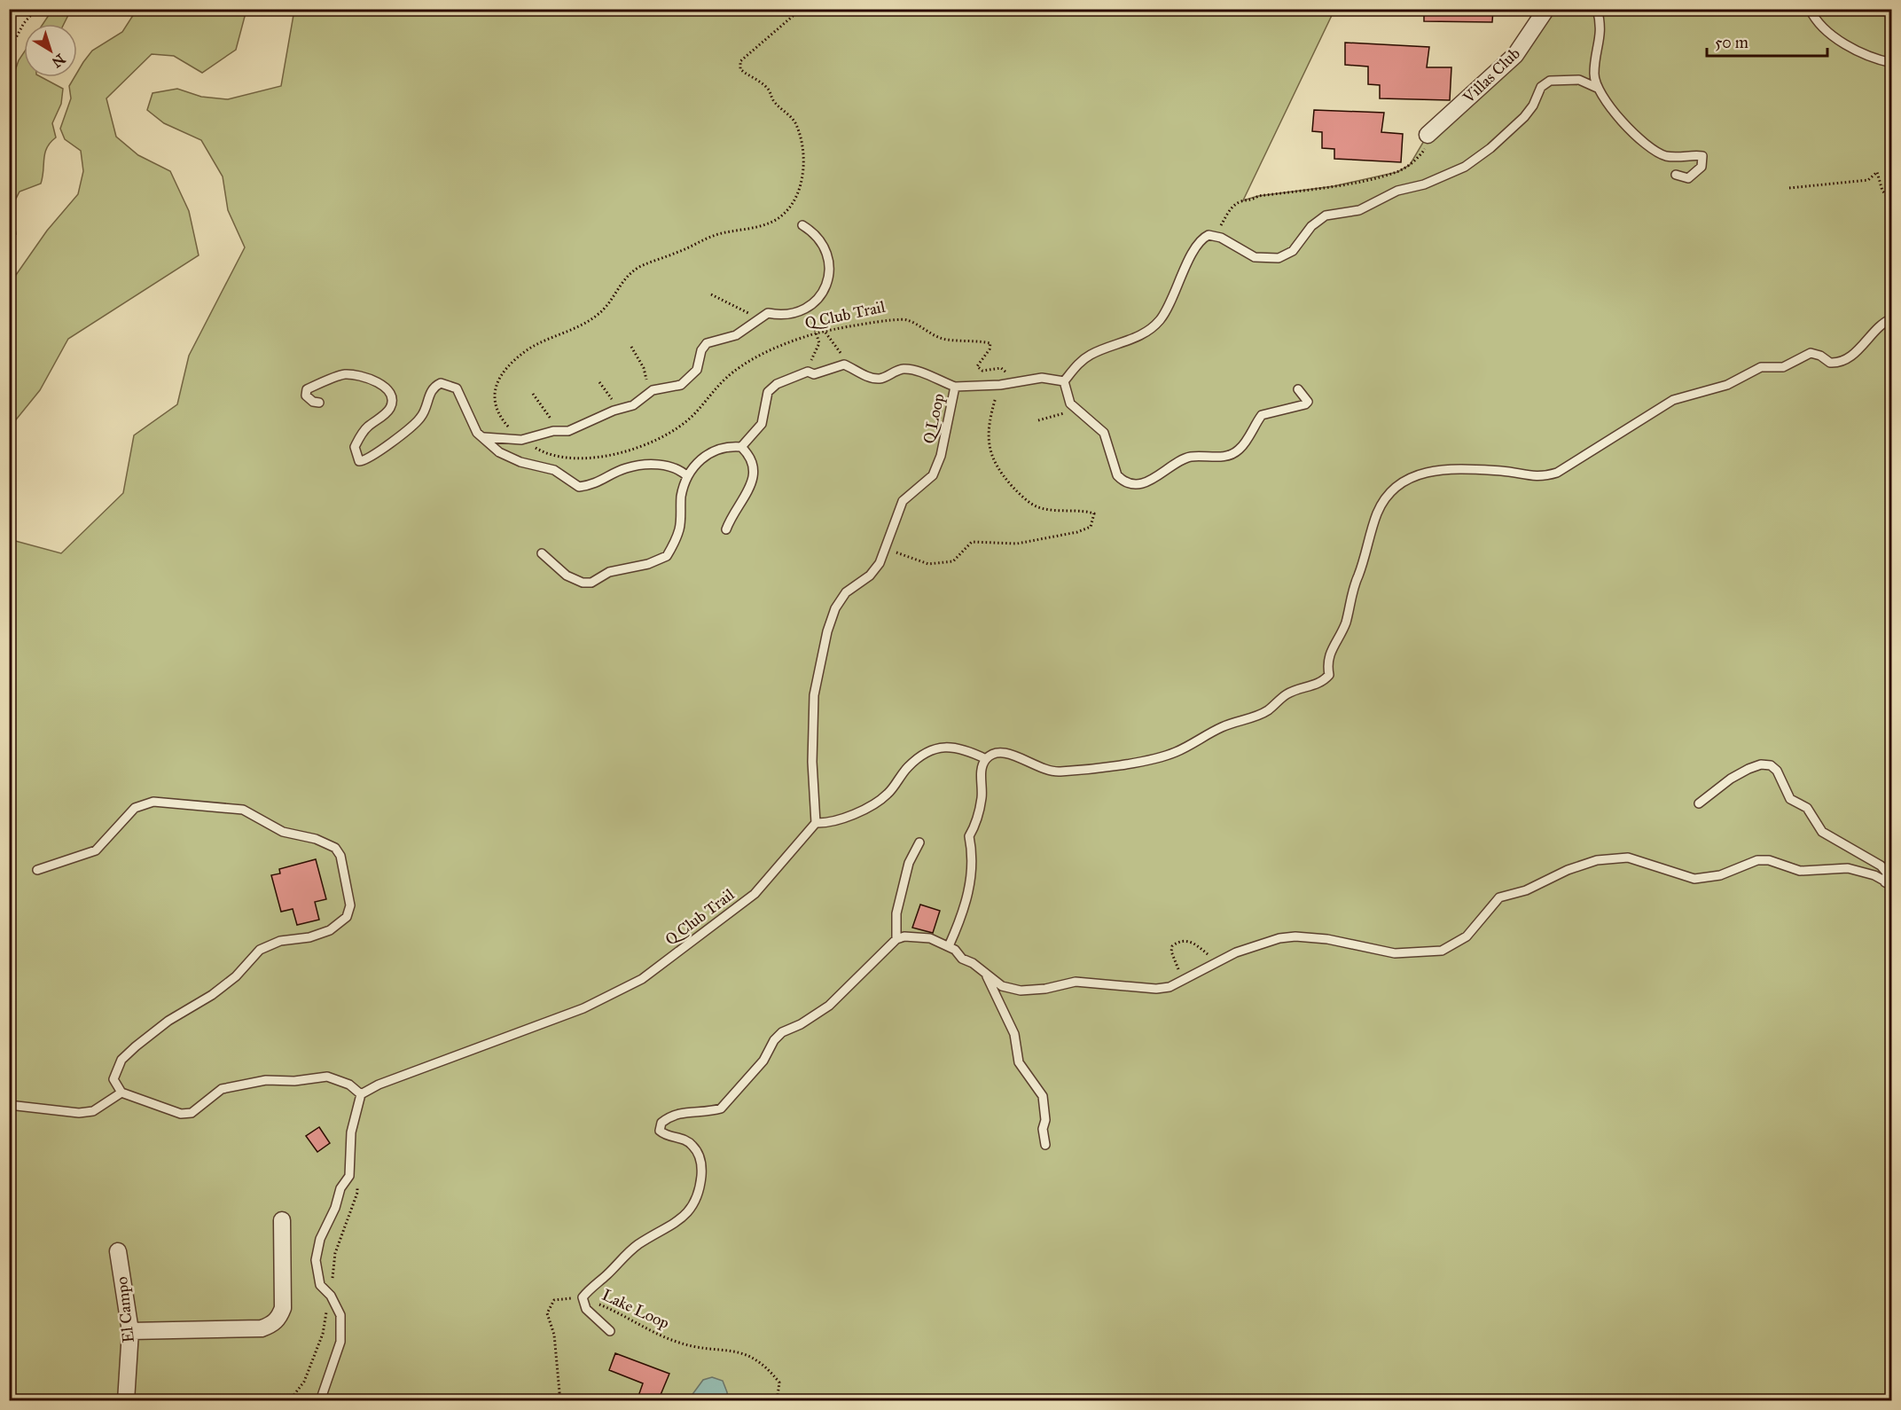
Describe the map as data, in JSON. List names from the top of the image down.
{
  "streets": {
    "street": ["Villas Club", "El Campo"],
    "lane": ["Q Club Trail", "Q Loop"],
    "path": ["Lake Loop"]
  },
  "crossings": [
    ["Q Club Trail", "Q Loop"]
  ],
  "scale_bar": "50 m",
  "north": "bottom right"
}
